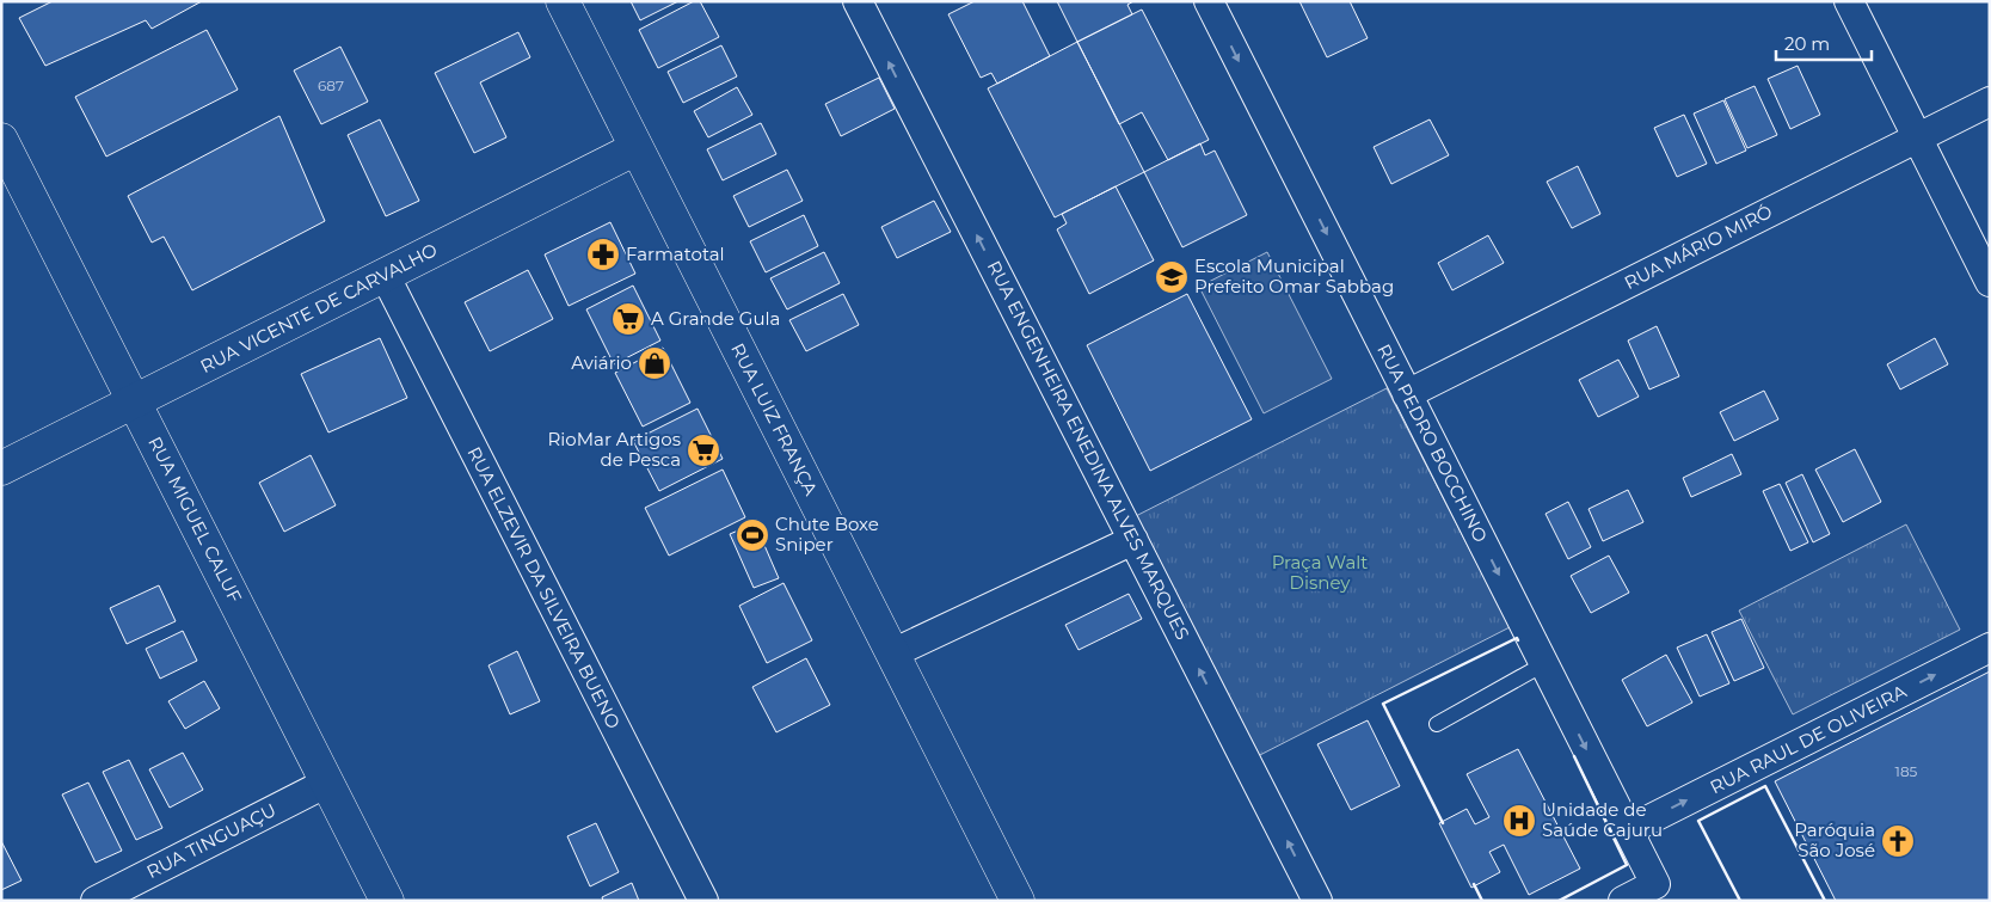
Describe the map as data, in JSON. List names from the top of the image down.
{
  "streets": {
    "main road": ["RUA VICENTE DE CARVALHO", "RUA LUIZ FRANÇA", "RUA MIGUEL CALUF"],
    "street": [
      "RUA MÁRIO MIRÓ",
      "RUA PEDRO BOCCHINO",
      "RUA ENGENHEIRA ENEDINA ALVES MARQUES",
      "RUA ELZEVIR DA SILVEIRA BUENO",
      "RUA RAUL DE OLIVEIRA",
      "RUA TINGUAÇU"
    ]
  },
  "crossings": [
    ["RUA MÁRIO MIRÓ", "RUA PEDRO BOCCHINO"],
    ["RUA VICENTE DE CARVALHO", "RUA LUIZ FRANÇA"],
    ["RUA VICENTE DE CARVALHO", "RUA MIGUEL CALUF"],
    ["RUA VICENTE DE CARVALHO", "RUA ELZEVIR DA SILVEIRA BUENO"],
    ["RUA PEDRO BOCCHINO", "RUA RAUL DE OLIVEIRA"],
    ["RUA MIGUEL CALUF", "RUA TINGUAÇU"]
  ],
  "one_way": ["RUA PEDRO BOCCHINO", "RUA ENGENHEIRA ENEDINA ALVES MARQUES", "RUA RAUL DE OLIVEIRA"],
  "parks": ["Praça Walt Disney"],
  "places": {
    "pharmacy": ["Farmatotal"],
    "school or university": ["Escola Municipal Prefeito Omar Sabbag"],
    "supermarket": ["A Grande Gula", "RioMar Artigos de Pesca"],
    "shop": ["Aviário"],
    "sports": ["Chute Boxe Sniper"],
    "hospital": ["Unidade de Saúde Cajuru"],
    "church": ["Paróquia São José"]
  },
  "house_numbers": ["687", "185"],
  "scale_bar": "20 m"
}
